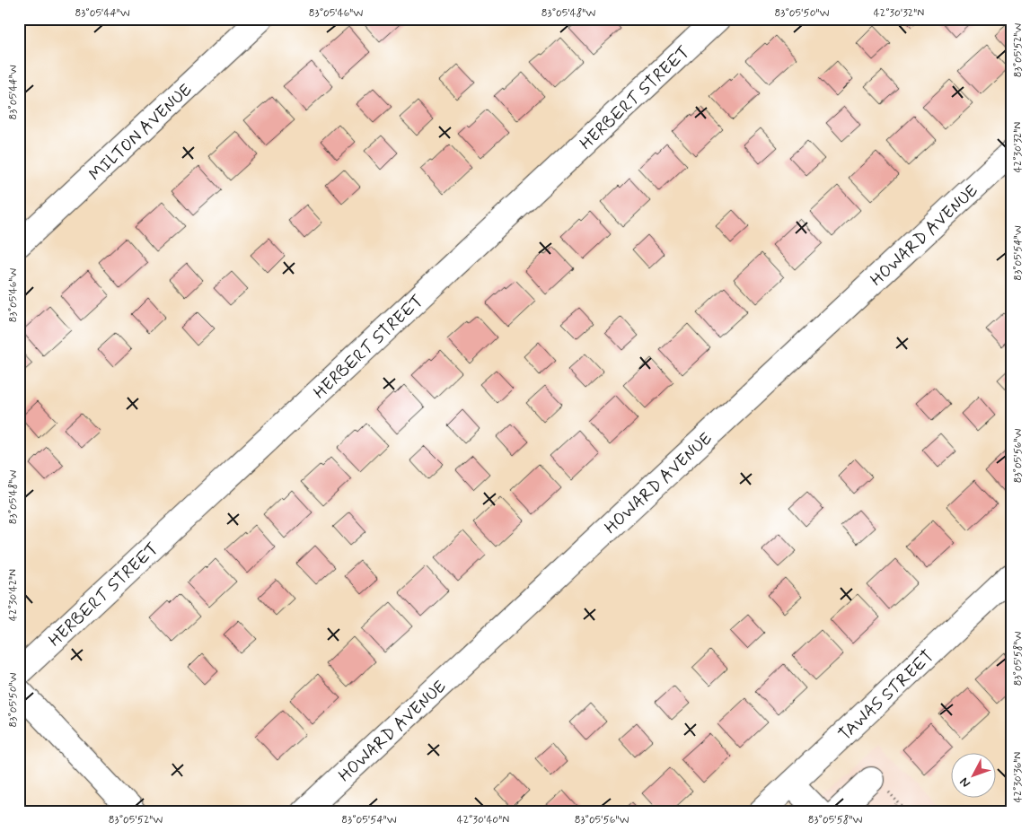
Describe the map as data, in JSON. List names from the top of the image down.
{
  "streets": {
    "street": [
      "HERBERT STREET",
      "MILTON AVENUE",
      "HOWARD AVENUE",
      "TAWAS STREET"
    ]
  },
  "north": "bottom left",
  "coordinates": [
    "83°05'44\"W",
    "83°05'46\"W",
    "83°05'48\"W",
    "83°05'50\"W",
    "42°30'32\"N",
    "83°05'52\"W",
    "83°05'54\"W",
    "83°05'56\"W",
    "42°30'42\"N",
    "83°05'58\"W",
    "42°30'36\"N",
    "42°30'40\"N"
  ]
}
